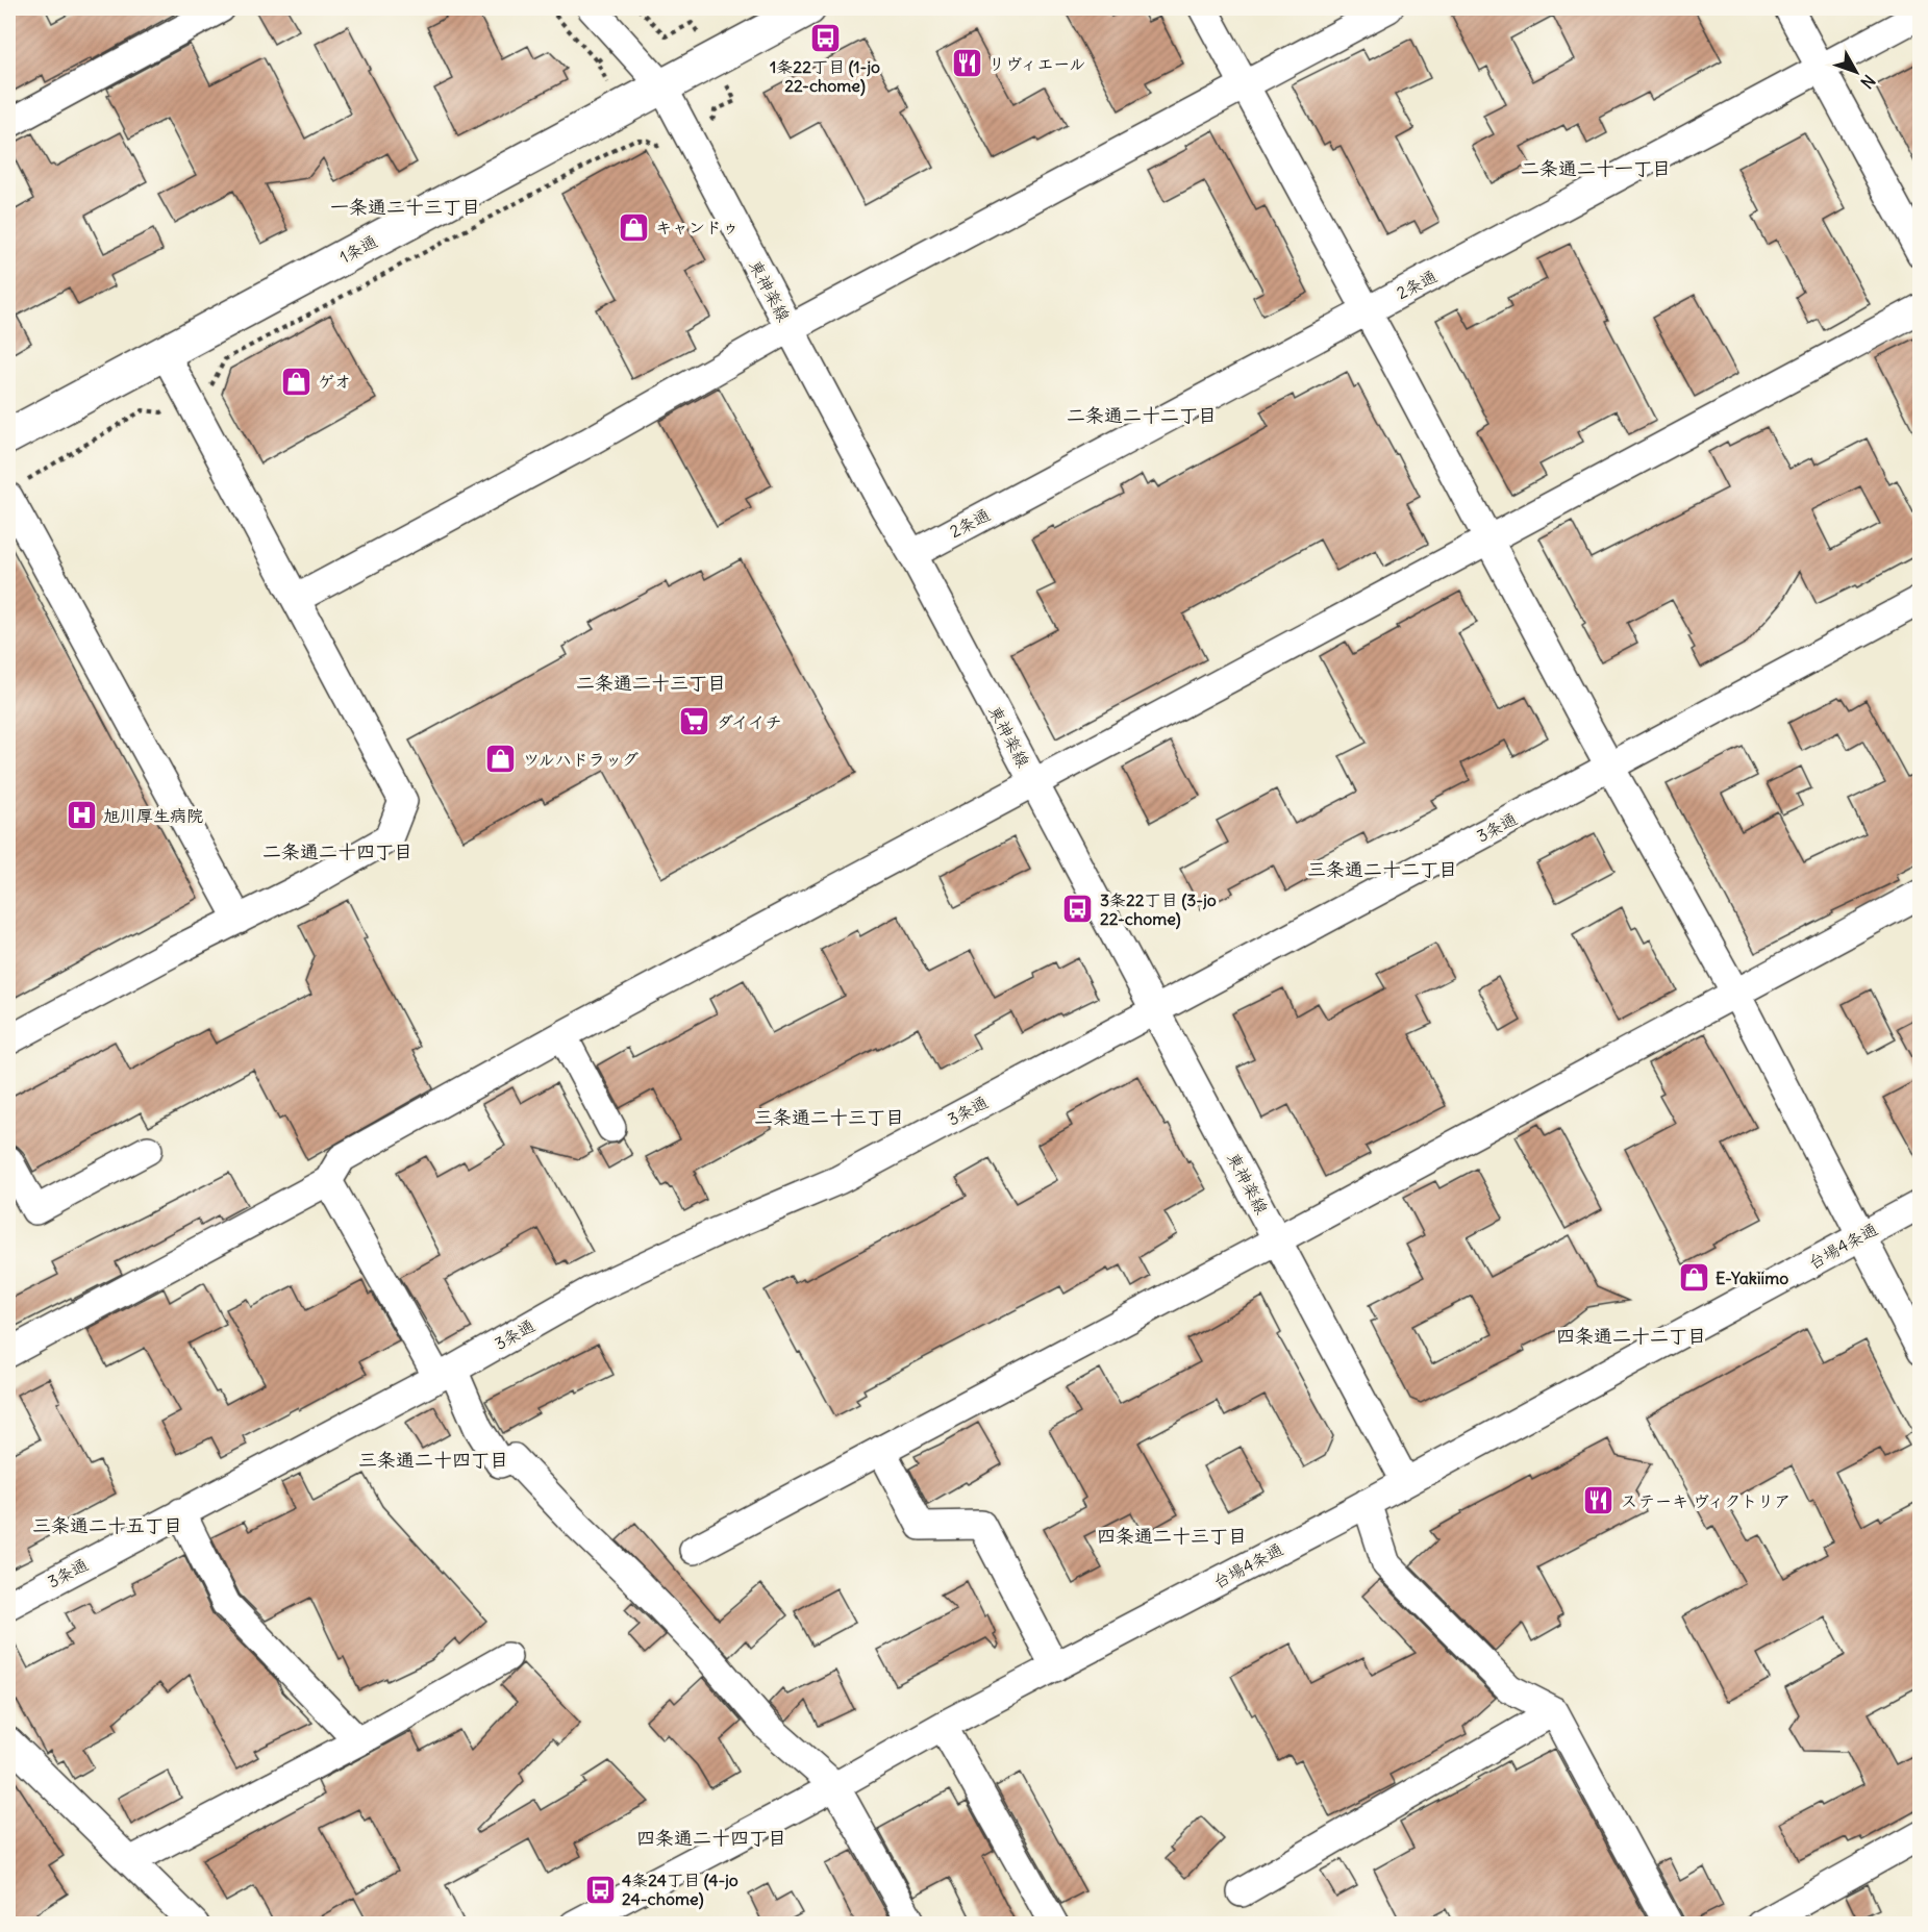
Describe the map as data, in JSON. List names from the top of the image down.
{
  "streets": {
    "main road": ["1条通"],
    "street": [
      "2条通",
      "東神楽線",
      "3条通",
      "台場4条通"
    ]
  },
  "crossings": [
    ["1条通", "東神楽線"],
    ["2条通", "東神楽線"],
    ["東神楽線", "3条通"],
    ["東神楽線", "台場4条通"]
  ],
  "districts": [
    "二条通二十一丁目",
    "一条通二十三丁目",
    "二条通二十二丁目",
    "二条通二十三丁目",
    "二条通二十四丁目",
    "三条通二十二丁目",
    "三条通二十三丁目",
    "四条通二十二丁目",
    "三条通二十四丁目",
    "三条通二十五丁目",
    "四条通二十三丁目",
    "四条通二十四丁目"
  ],
  "places": {
    "bus stop": ["1条22丁目 (1-jo 22-chome)", "3条22丁目 (3-jo 22-chome)", "4条24丁目 (4-jo 24-chome)"],
    "restaurant": ["リヴィエール", "ステーキ ヴィクトリア"],
    "shop": [
      "キャンドゥ",
      "ゲオ",
      "ツルハドラッグ",
      "E-Yakiimo"
    ],
    "supermarket": ["ダイイチ"],
    "hospital": ["旭川厚生病院"]
  },
  "north": "bottom right"
}
